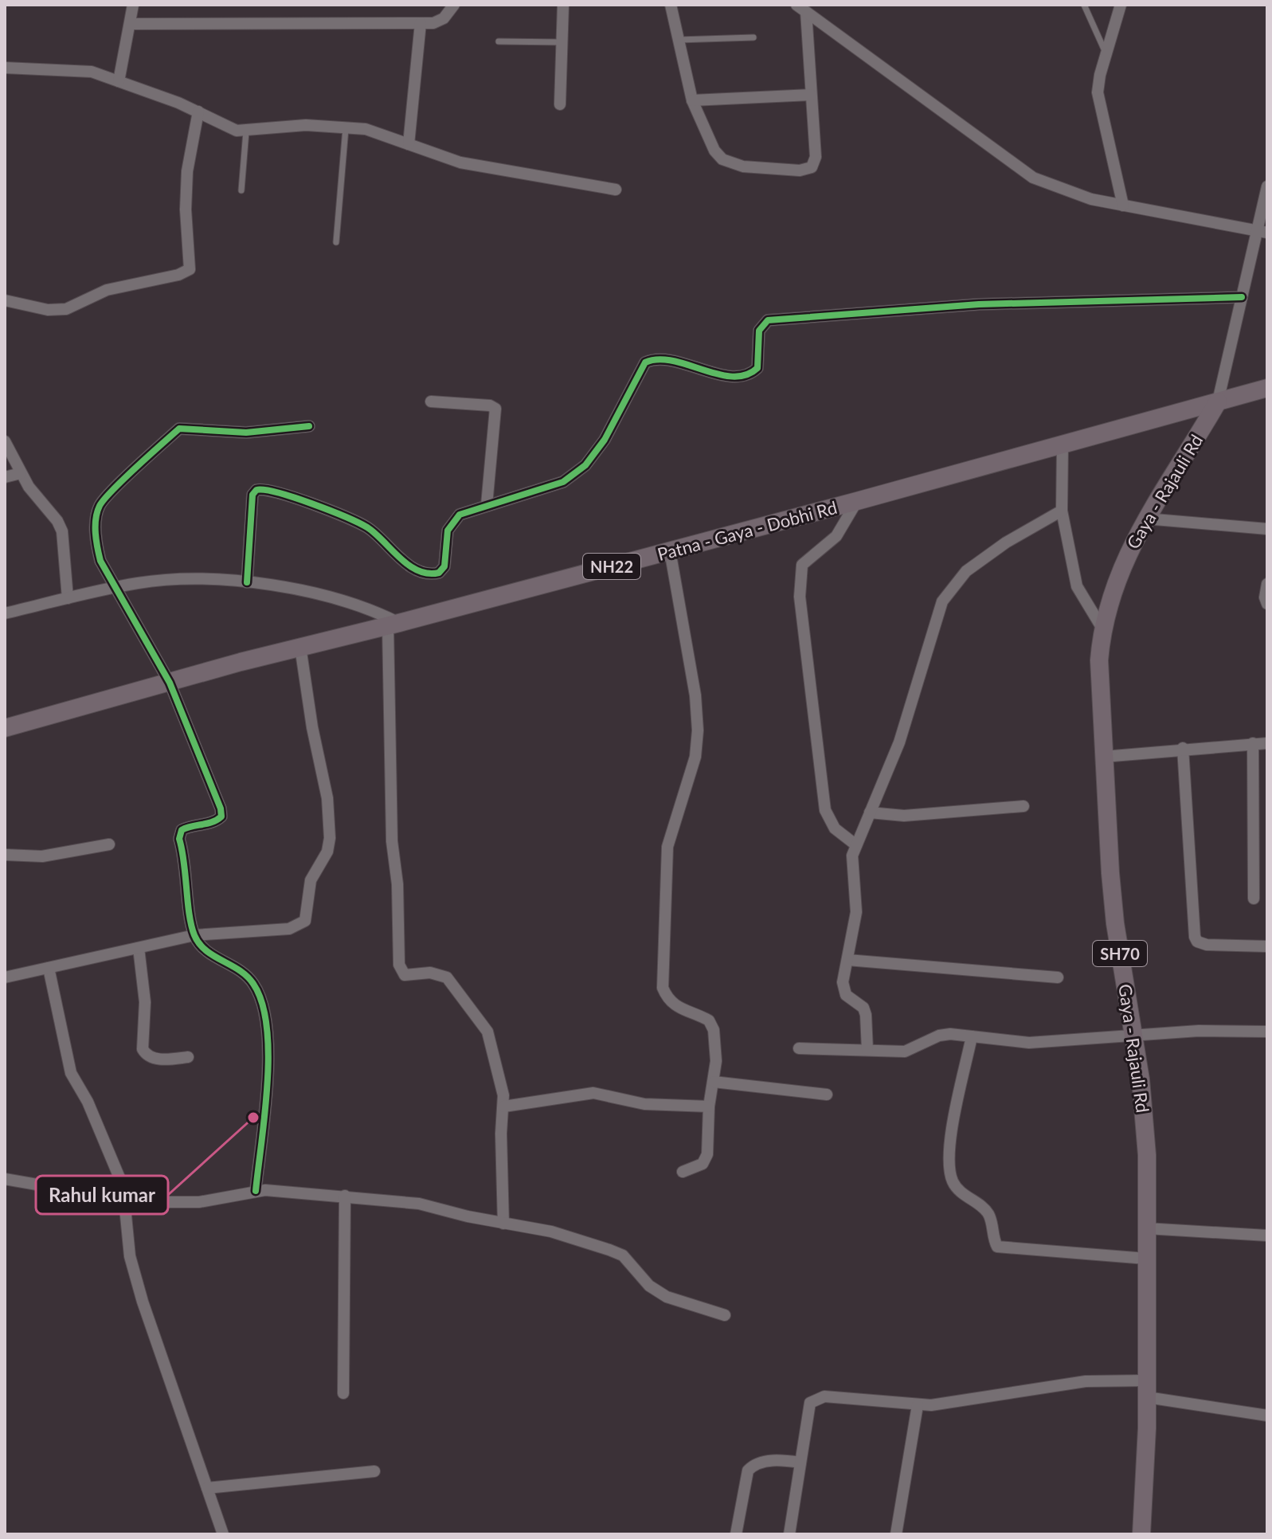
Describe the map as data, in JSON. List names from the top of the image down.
{
  "streets": {
    "main road": [
      "Gaya - Rajauli Rd",
      "Patna - Gaya - Dobhi Rd",
      "NH22",
      "SH70"
    ]
  },
  "crossings": [
    ["Gaya - Rajauli Rd", "Patna - Gaya - Dobhi Rd"]
  ],
  "places": ["Rahul kumar"]
}
